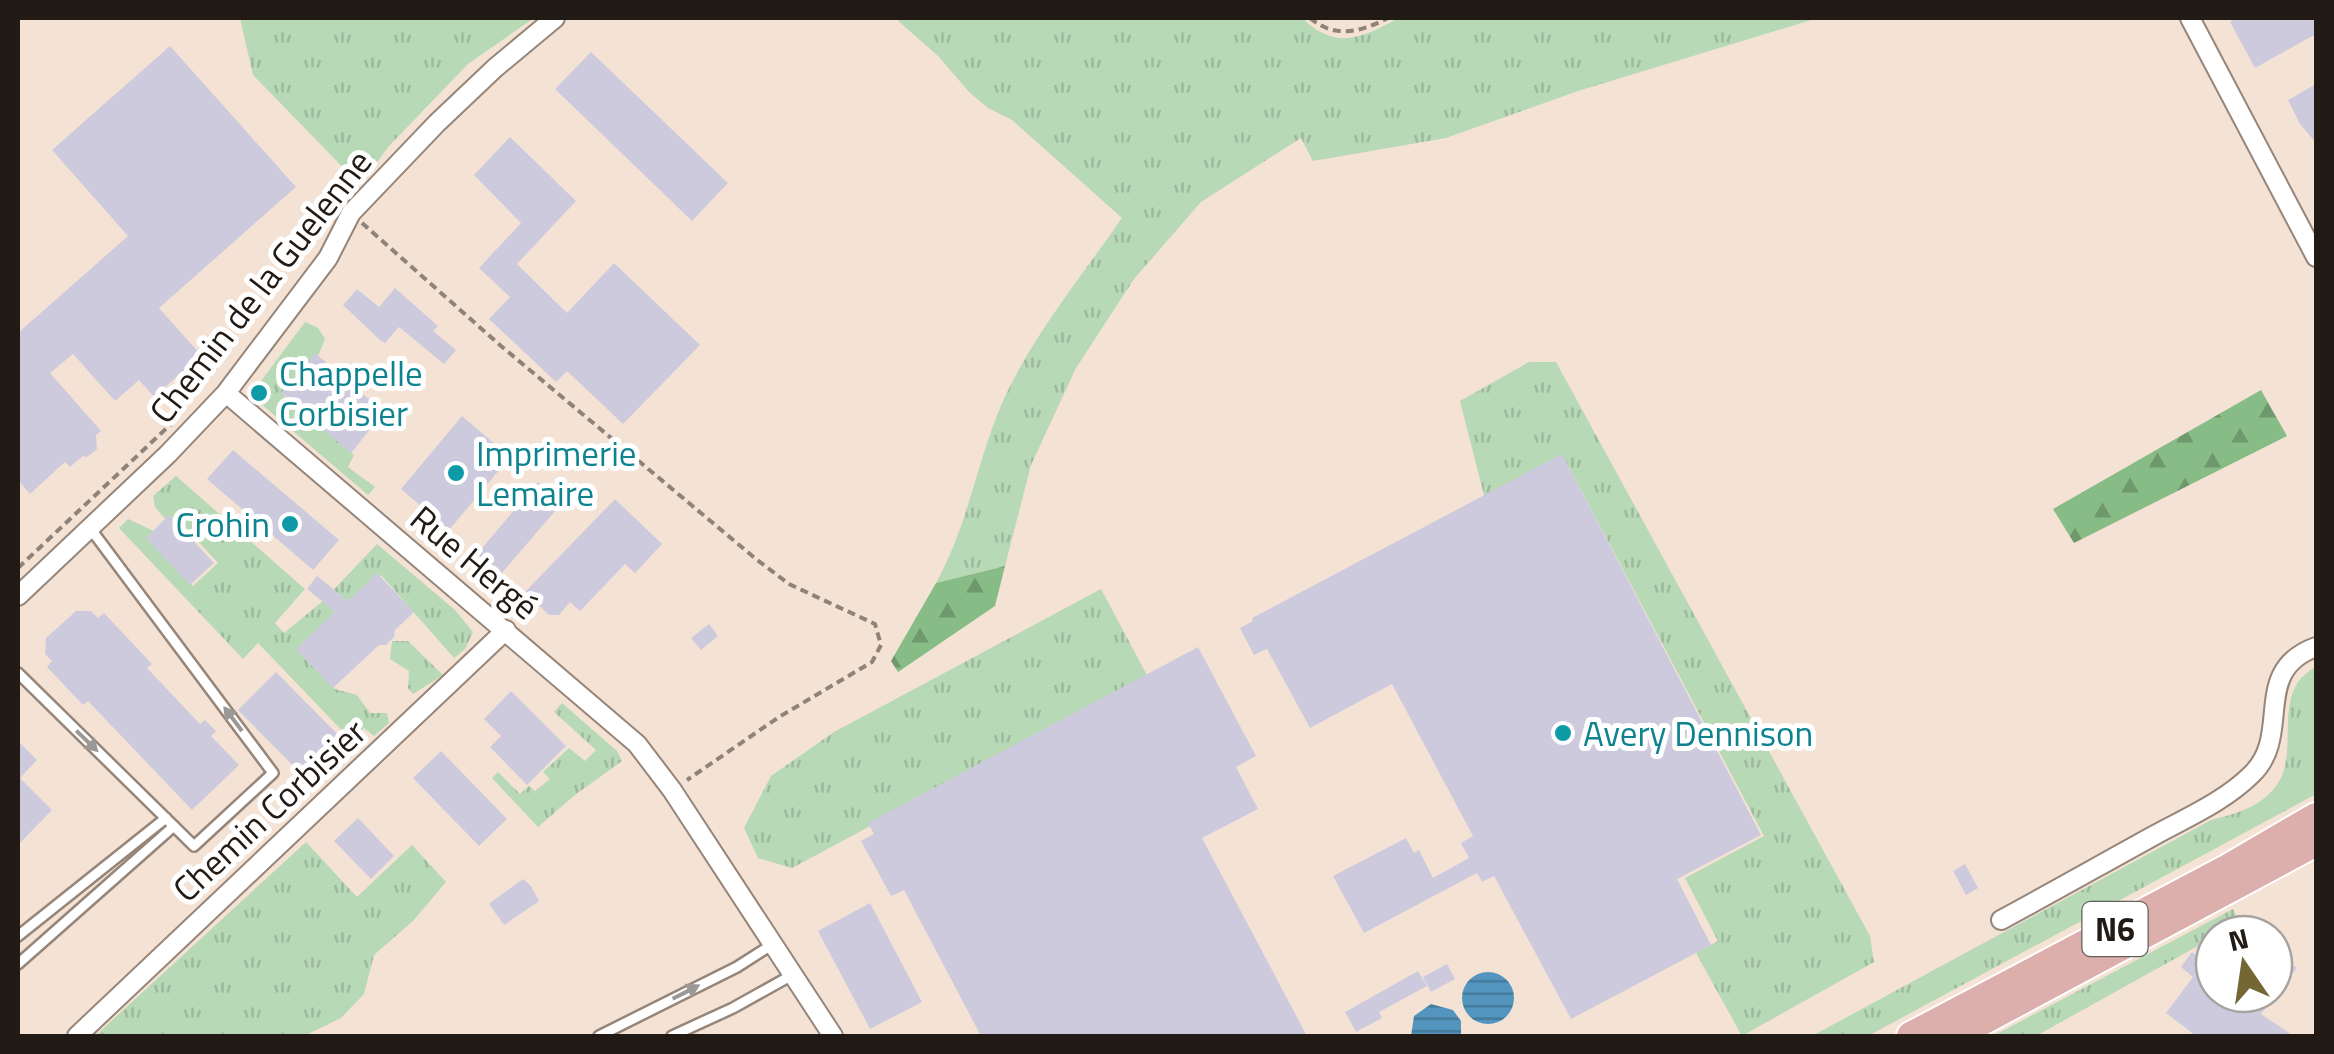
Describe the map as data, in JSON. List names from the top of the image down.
{
  "streets": {
    "main road": ["N6"],
    "street": ["Chemin de la Guelenne", "Rue Hergé", "Chemin Corbisier"]
  },
  "crossings": [
    ["Chemin de la Guelenne", "Rue Hergé"],
    ["Rue Hergé", "Chemin Corbisier"]
  ],
  "places": [
    "Chappelle Corbisier",
    "Imprimerie Lemaire",
    "Crohin",
    "Avery Dennison"
  ],
  "north": "top"
}
